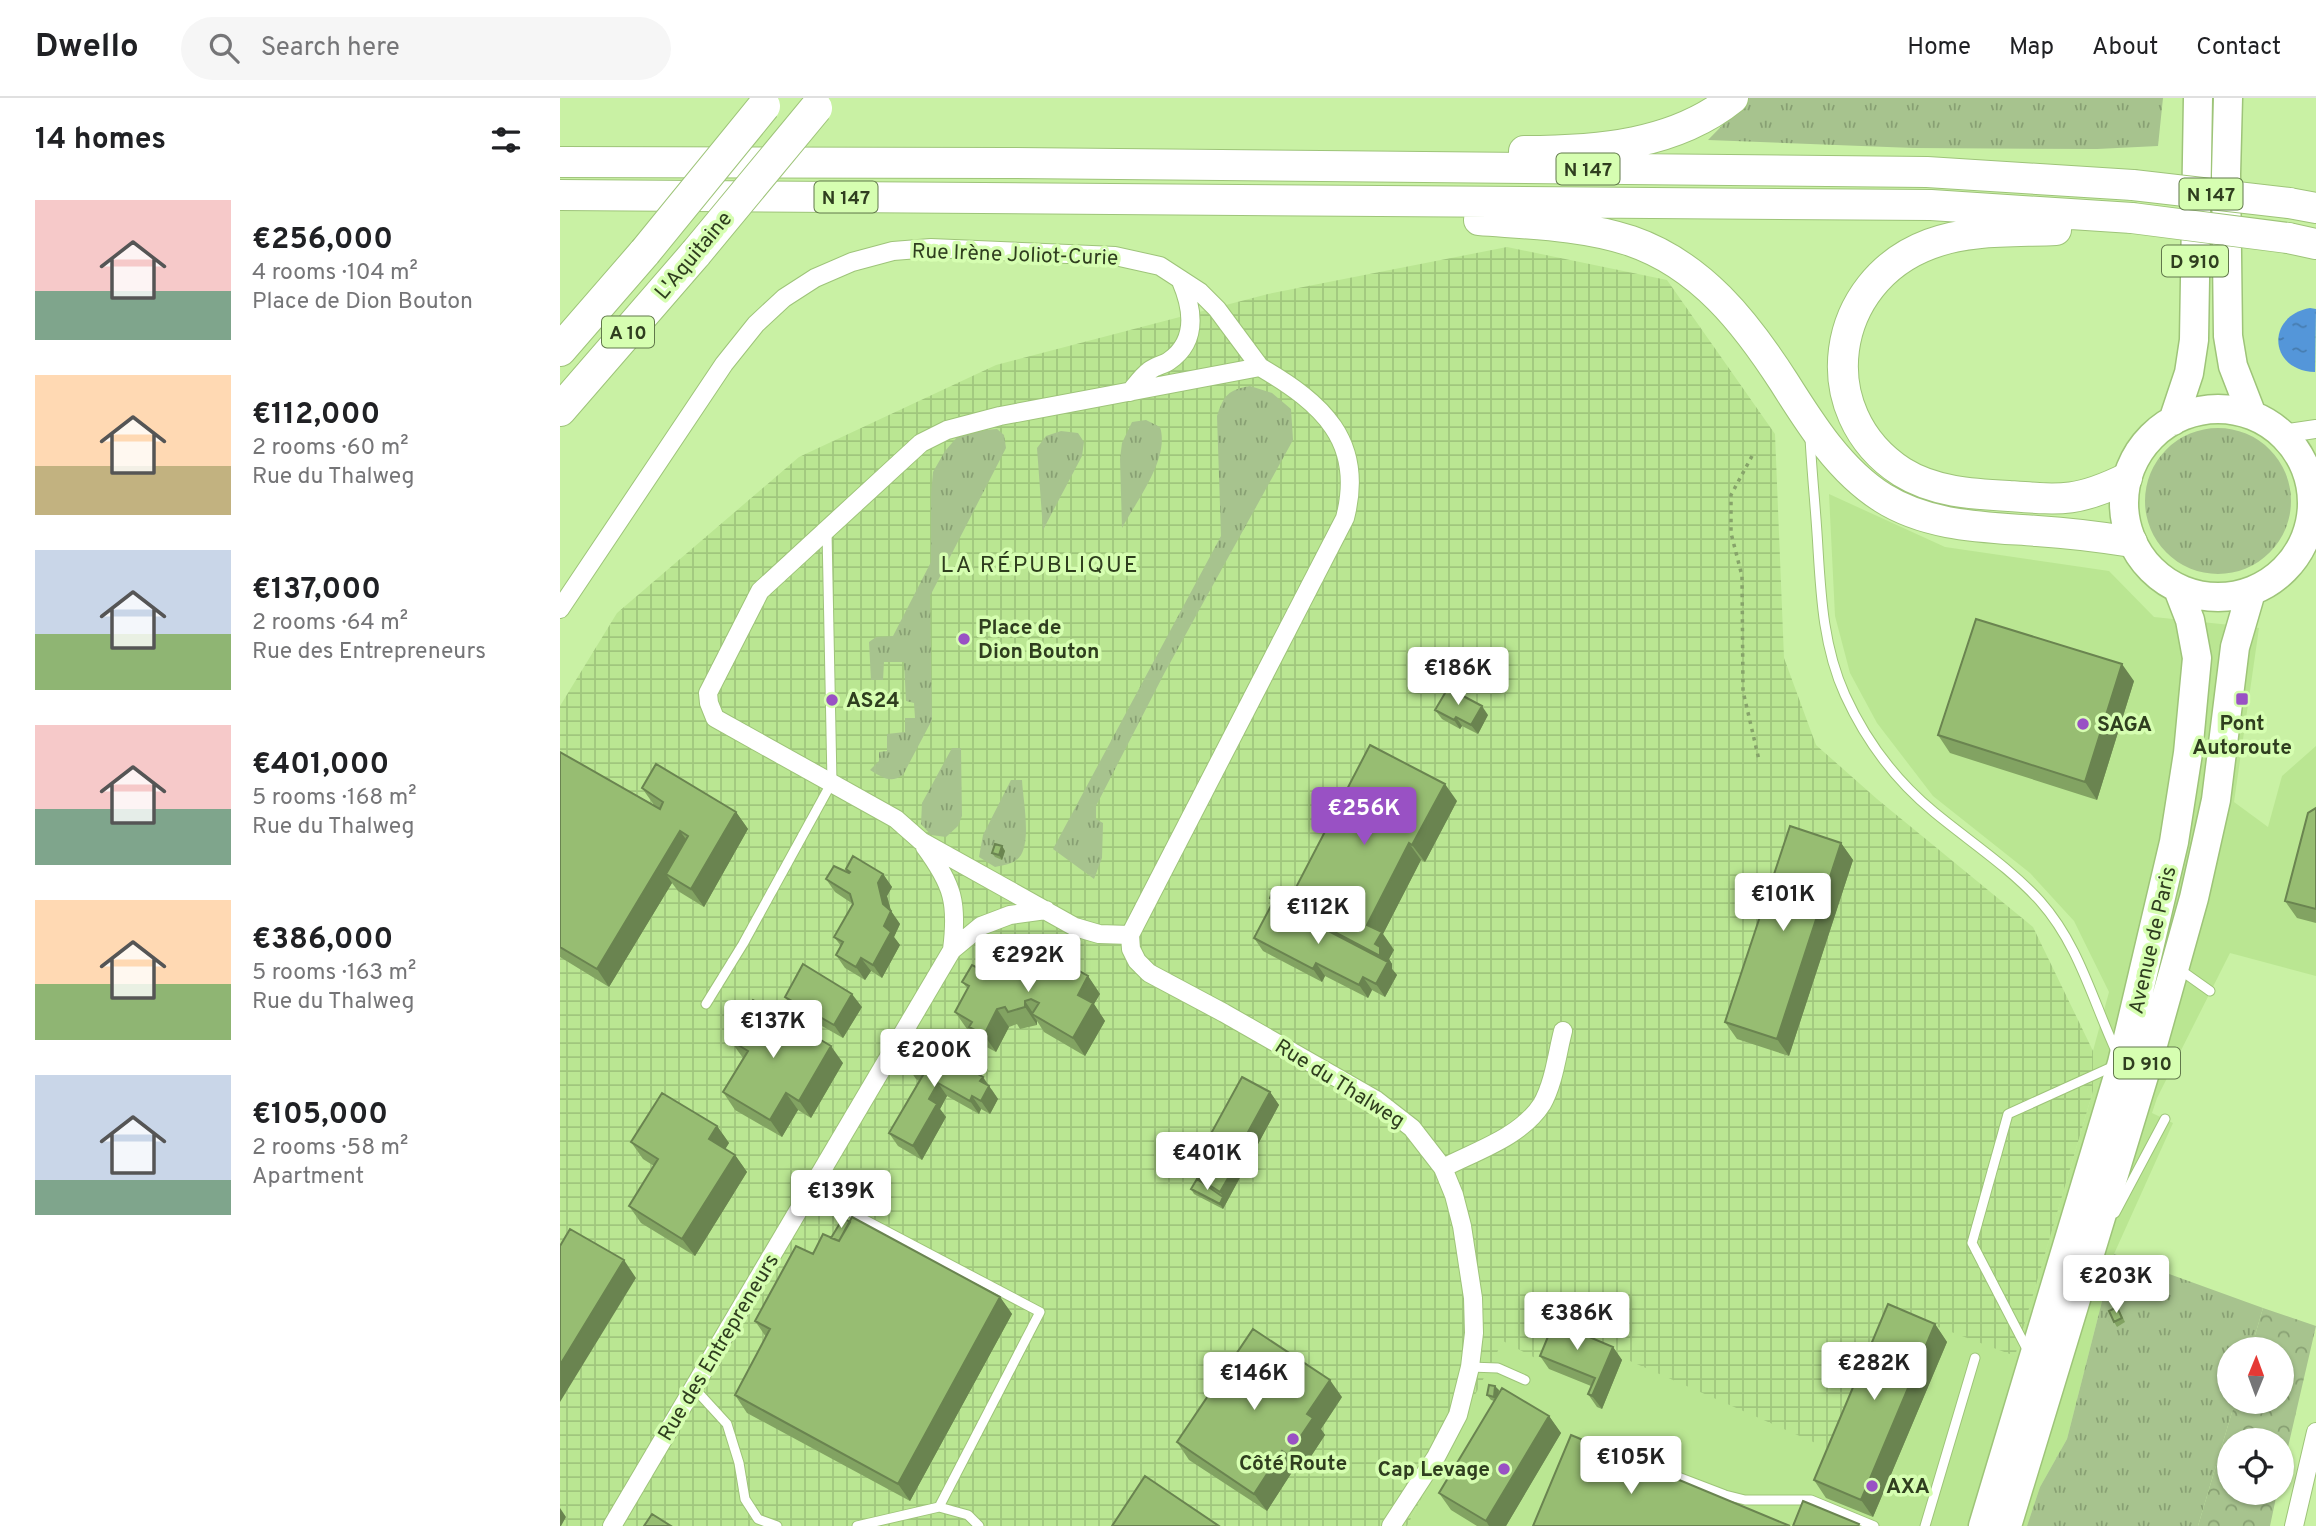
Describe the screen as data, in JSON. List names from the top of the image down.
{
  "streets": {
    "highway": ["N 147", "L'Aquitaine", "A 10"],
    "main road": ["D 910", "Avenue de Paris"],
    "street": ["Rue Irène Joliot-Curie", "Rue du Thalweg", "Rue des Entrepreneurs"]
  },
  "crossings": [
    ["N 147", "D 910"],
    ["N 147", "Avenue de Paris"],
    ["D 910", "Avenue de Paris"]
  ],
  "districts": ["LA RÉPUBLIQUE"],
  "places": {
    "other": [
      "Place de Dion Bouton",
      "AS24",
      "SAGA",
      "Côté Route",
      "Cap Levage",
      "AXA"
    ],
    "transit": ["Pont Autoroute"]
  },
  "north": "top",
  "page": {
    "header": "Dwello",
    "search": "Search here",
    "nav": [
      "Home",
      "Map",
      "About",
      "Contact"
    ],
    "heading": "14 homes",
    "list": [
      {
        "name": "€256,000",
        "note": "4 rooms · 104 m² · Place de Dion Bouton"
      },
      {
        "name": "€112,000",
        "note": "2 rooms · 60 m² · Rue du Thalweg"
      },
      {
        "name": "€137,000",
        "note": "2 rooms · 64 m² · Rue des Entrepreneurs"
      },
      {
        "name": "€401,000",
        "note": "5 rooms · 168 m² · Rue du Thalweg"
      },
      {
        "name": "€386,000",
        "note": "5 rooms · 163 m² · Rue du Thalweg"
      },
      {
        "name": "€105,000",
        "note": "2 rooms · 58 m² · Apartment"
      }
    ],
    "price": [
      "€186K",
      "€256K",
      "€101K",
      "€112K",
      "€292K",
      "€137K",
      "€200K",
      "€401K",
      "€139K",
      "€203K",
      "€386K",
      "€282K",
      "€146K",
      "€105K"
    ]
  }
}
